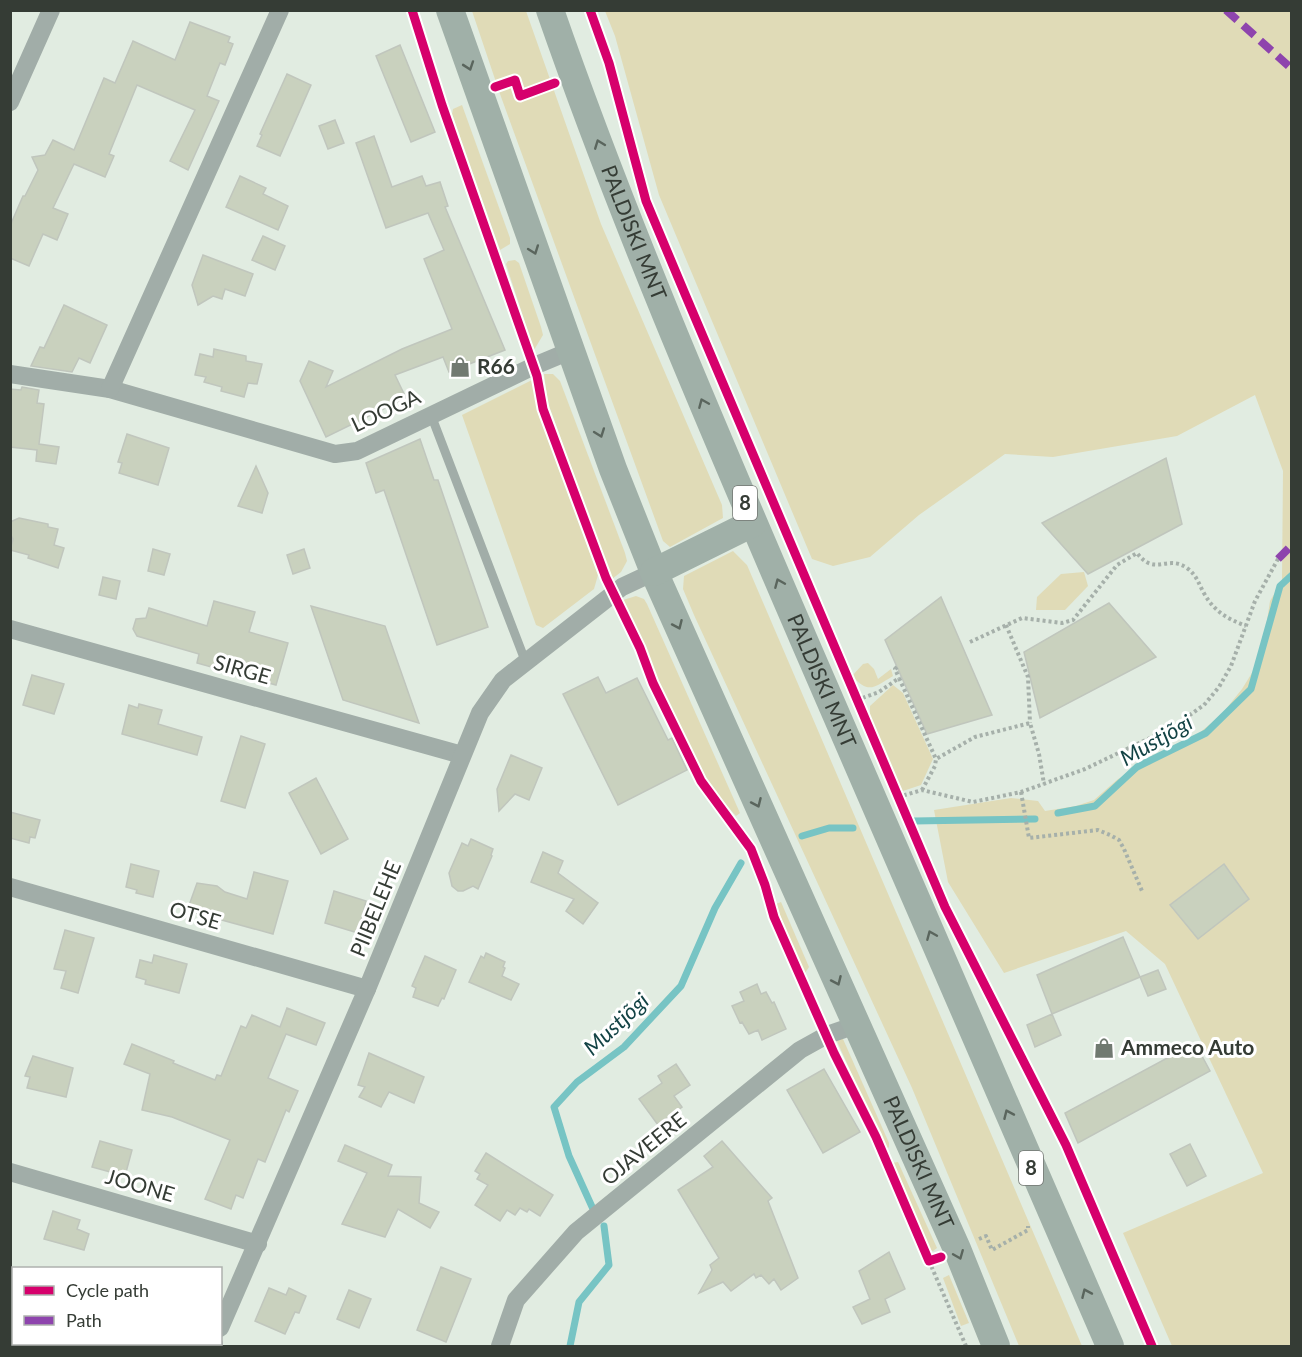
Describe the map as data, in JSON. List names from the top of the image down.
{
  "streets": {
    "main road": ["PALDISKI MNT", "8"],
    "street": [
      "LOOGA",
      "SIRGE",
      "PIIBELEHE",
      "OTSE",
      "OJAVEERE",
      "JOONE"
    ]
  },
  "crossings": [
    ["PALDISKI MNT", "LOOGA"],
    ["PALDISKI MNT", "PIIBELEHE"],
    ["PALDISKI MNT", "OJAVEERE"],
    ["SIRGE", "PIIBELEHE"],
    ["PIIBELEHE", "OTSE"],
    ["PIIBELEHE", "JOONE"]
  ],
  "water": ["Mustjõgi"],
  "places": {
    "shop": ["R66", "Ammeco Auto"]
  },
  "legend": ["Cycle path", "Path"]
}
